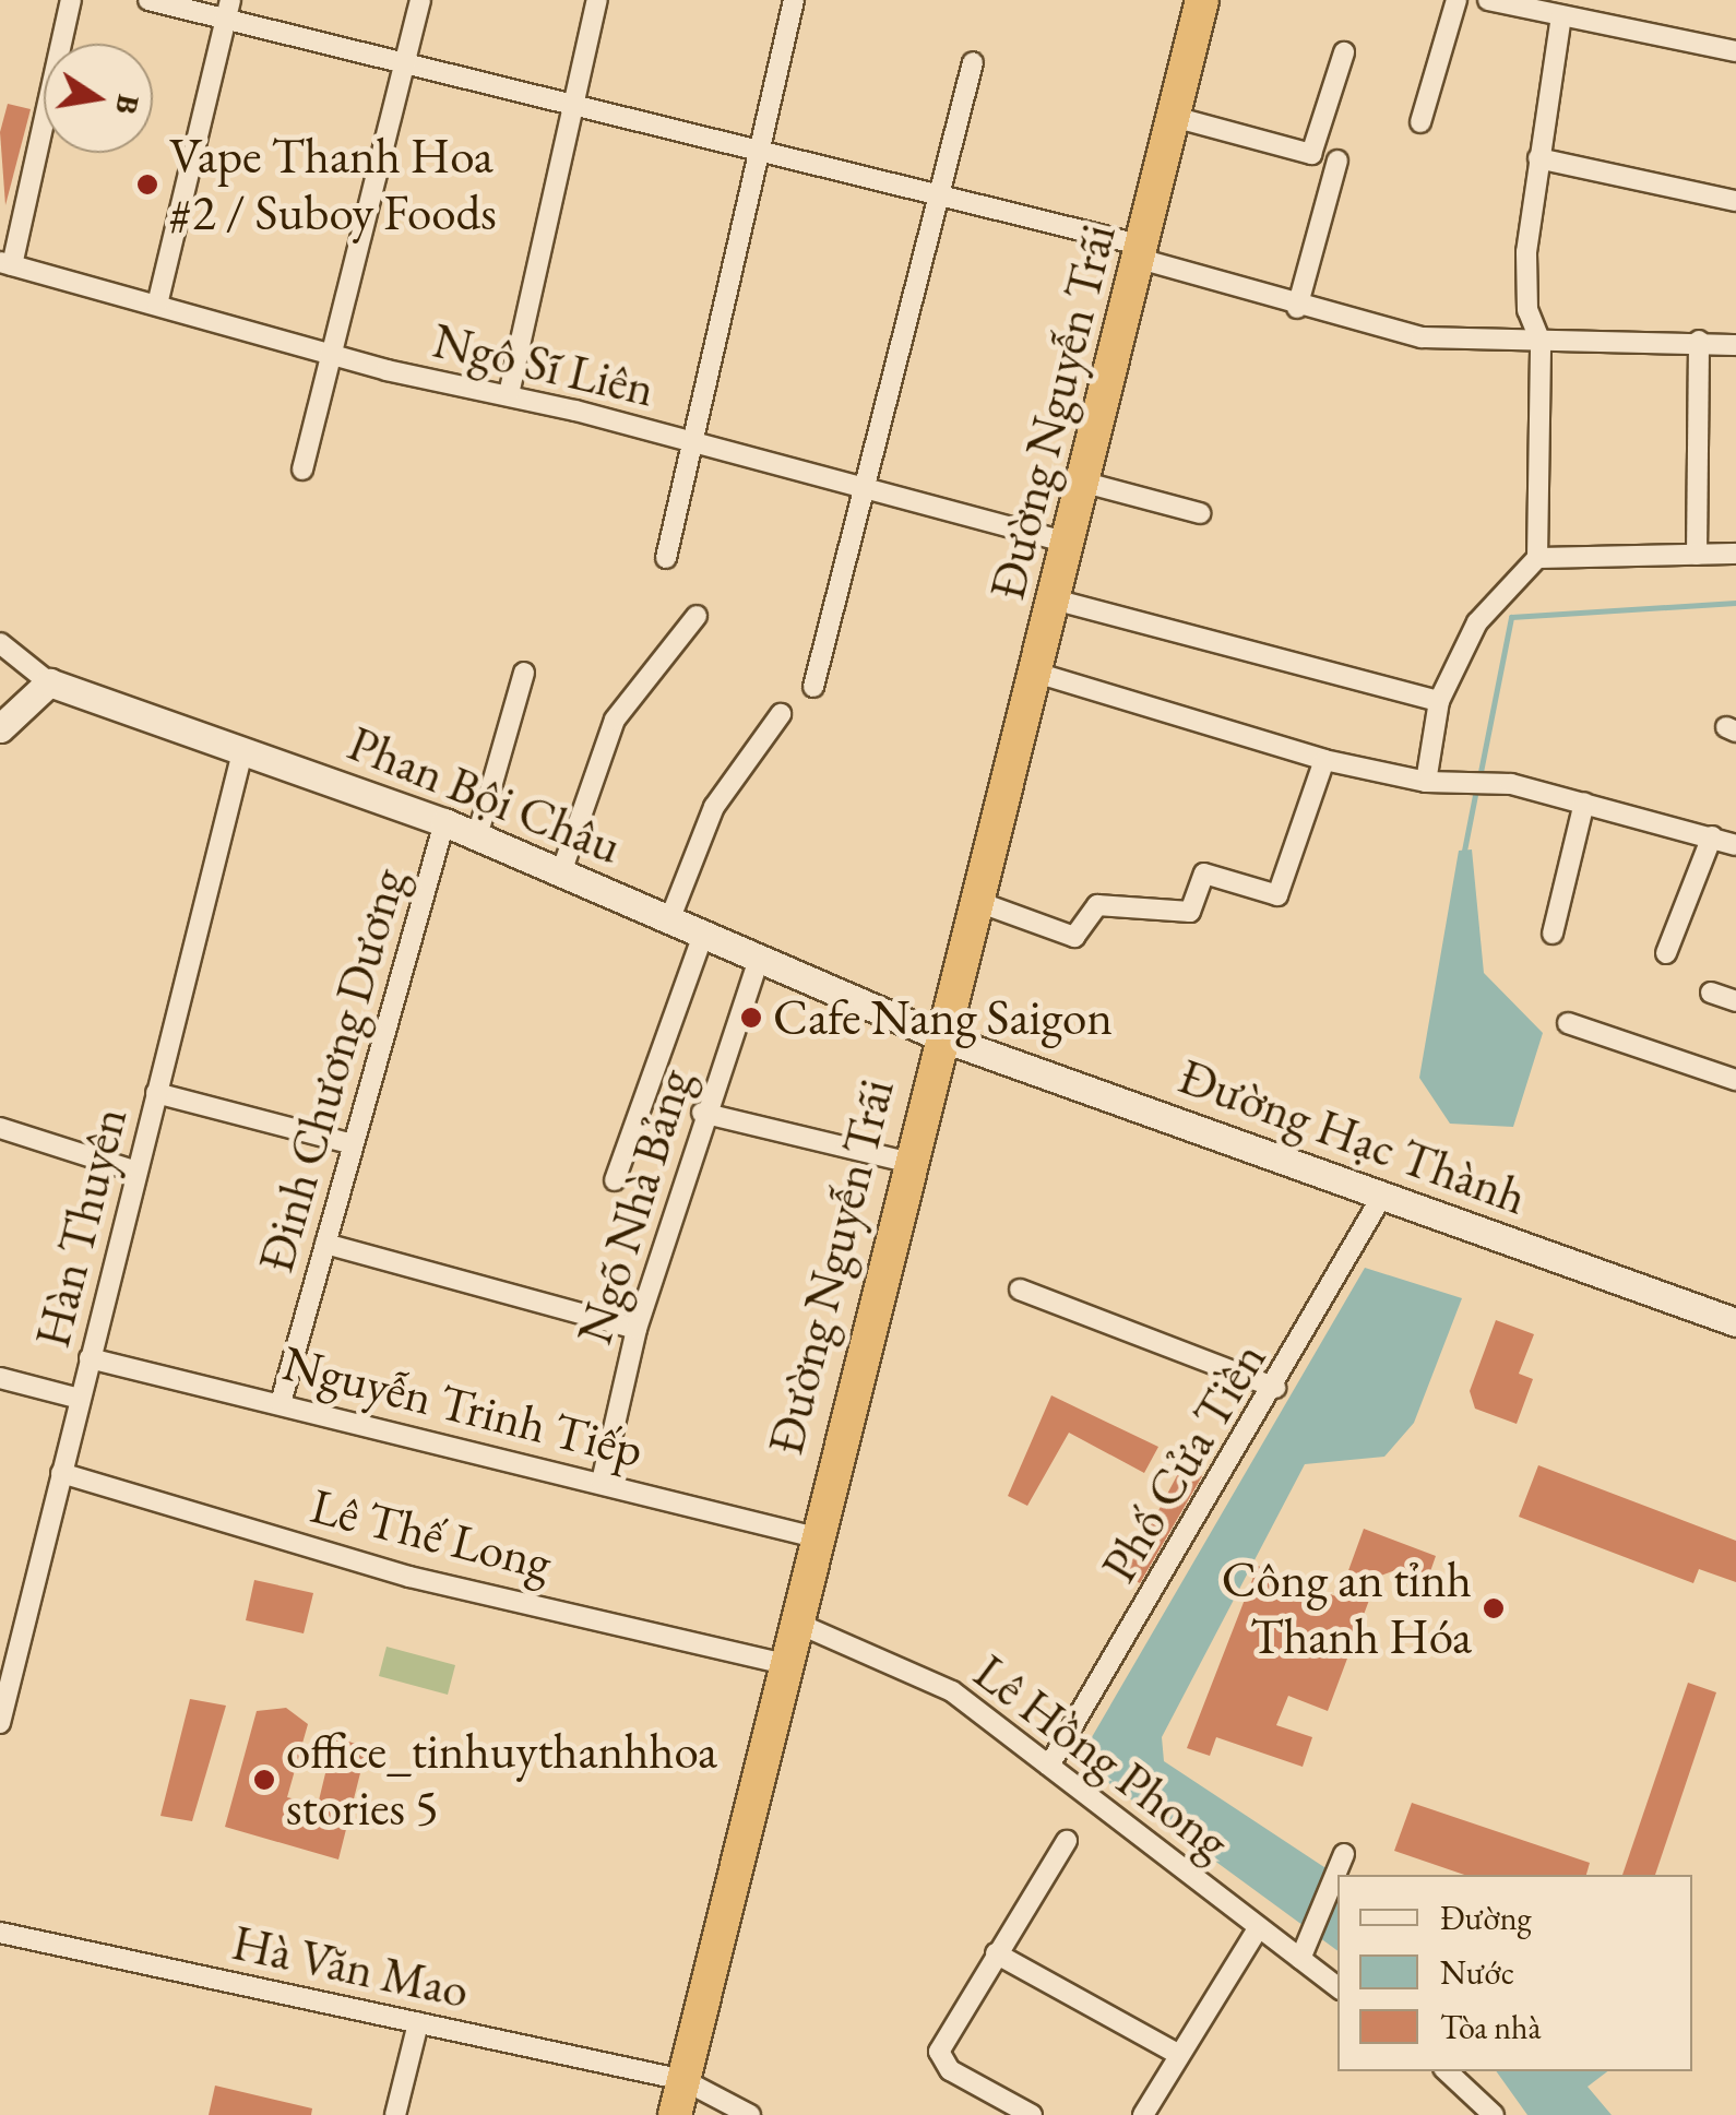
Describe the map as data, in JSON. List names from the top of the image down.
{
  "streets": {
    "highway": ["Đường Nguyễn Trãi"],
    "street": [
      "Ngô Sĩ Liên",
      "Phan Bội Châu",
      "Đinh Chương Dương",
      "Đường Hạc Thành",
      "Ngõ Nhà Bảng",
      "Hàn Thuyên",
      "Nguyễn Trinh Tiếp",
      "Phố Cửa Tiền",
      "Lê Thế Long",
      "Lê Hồng Phong",
      "Hà Văn Mao"
    ]
  },
  "crossings": [
    ["Ngô Sĩ Liên", "Đường Nguyễn Trãi"],
    ["Đường Nguyễn Trãi", "Phan Bội Châu"],
    ["Đường Nguyễn Trãi", "Đường Hạc Thành"],
    ["Đường Nguyễn Trãi", "Nguyễn Trinh Tiếp"],
    ["Đường Nguyễn Trãi", "Lê Thế Long"],
    ["Đường Nguyễn Trãi", "Lê Hồng Phong"],
    ["Đường Nguyễn Trãi", "Hà Văn Mao"],
    ["Phan Bội Châu", "Đinh Chương Dương"],
    ["Phan Bội Châu", "Đường Hạc Thành"],
    ["Phan Bội Châu", "Ngõ Nhà Bảng"],
    ["Phan Bội Châu", "Hàn Thuyên"],
    ["Đinh Chương Dương", "Nguyễn Trinh Tiếp"],
    ["Đường Hạc Thành", "Phố Cửa Tiền"],
    ["Ngõ Nhà Bảng", "Nguyễn Trinh Tiếp"],
    ["Hàn Thuyên", "Nguyễn Trinh Tiếp"],
    ["Hàn Thuyên", "Lê Thế Long"],
    ["Phố Cửa Tiền", "Lê Hồng Phong"]
  ],
  "places": [
    "Vape Thanh Hoa #2 / Suboy Foods",
    "Cafe Nang Saigon",
    "Công an tỉnh Thanh Hóa",
    "office_tinhuythanhhoa stories 5"
  ],
  "legend": ["Đường", "Nước", "Tòa nhà"],
  "north": "right"
}
